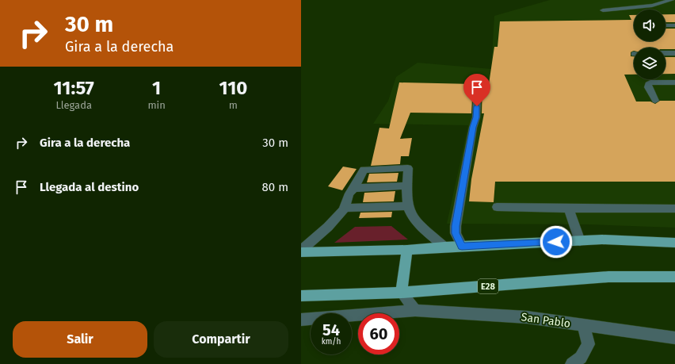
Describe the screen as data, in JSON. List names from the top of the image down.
{
  "streets": {
    "main road": ["E28"],
    "street": ["San Pablo"]
  },
  "page": {
    "turn": ["30 m", "Gira a la derecha"],
    "eta": [
      "11:57",
      "Llegada",
      "1",
      "min",
      "110",
      "m"
    ],
    "list": [
      {
        "name": "Gira a la derecha",
        "value": "30 m"
      },
      {
        "name": "Llegada al destino",
        "value": "80 m"
      }
    ],
    "speed": "54 km/h",
    "limit": "60",
    "buttons": ["Salir", "Compartir"]
  }
}
